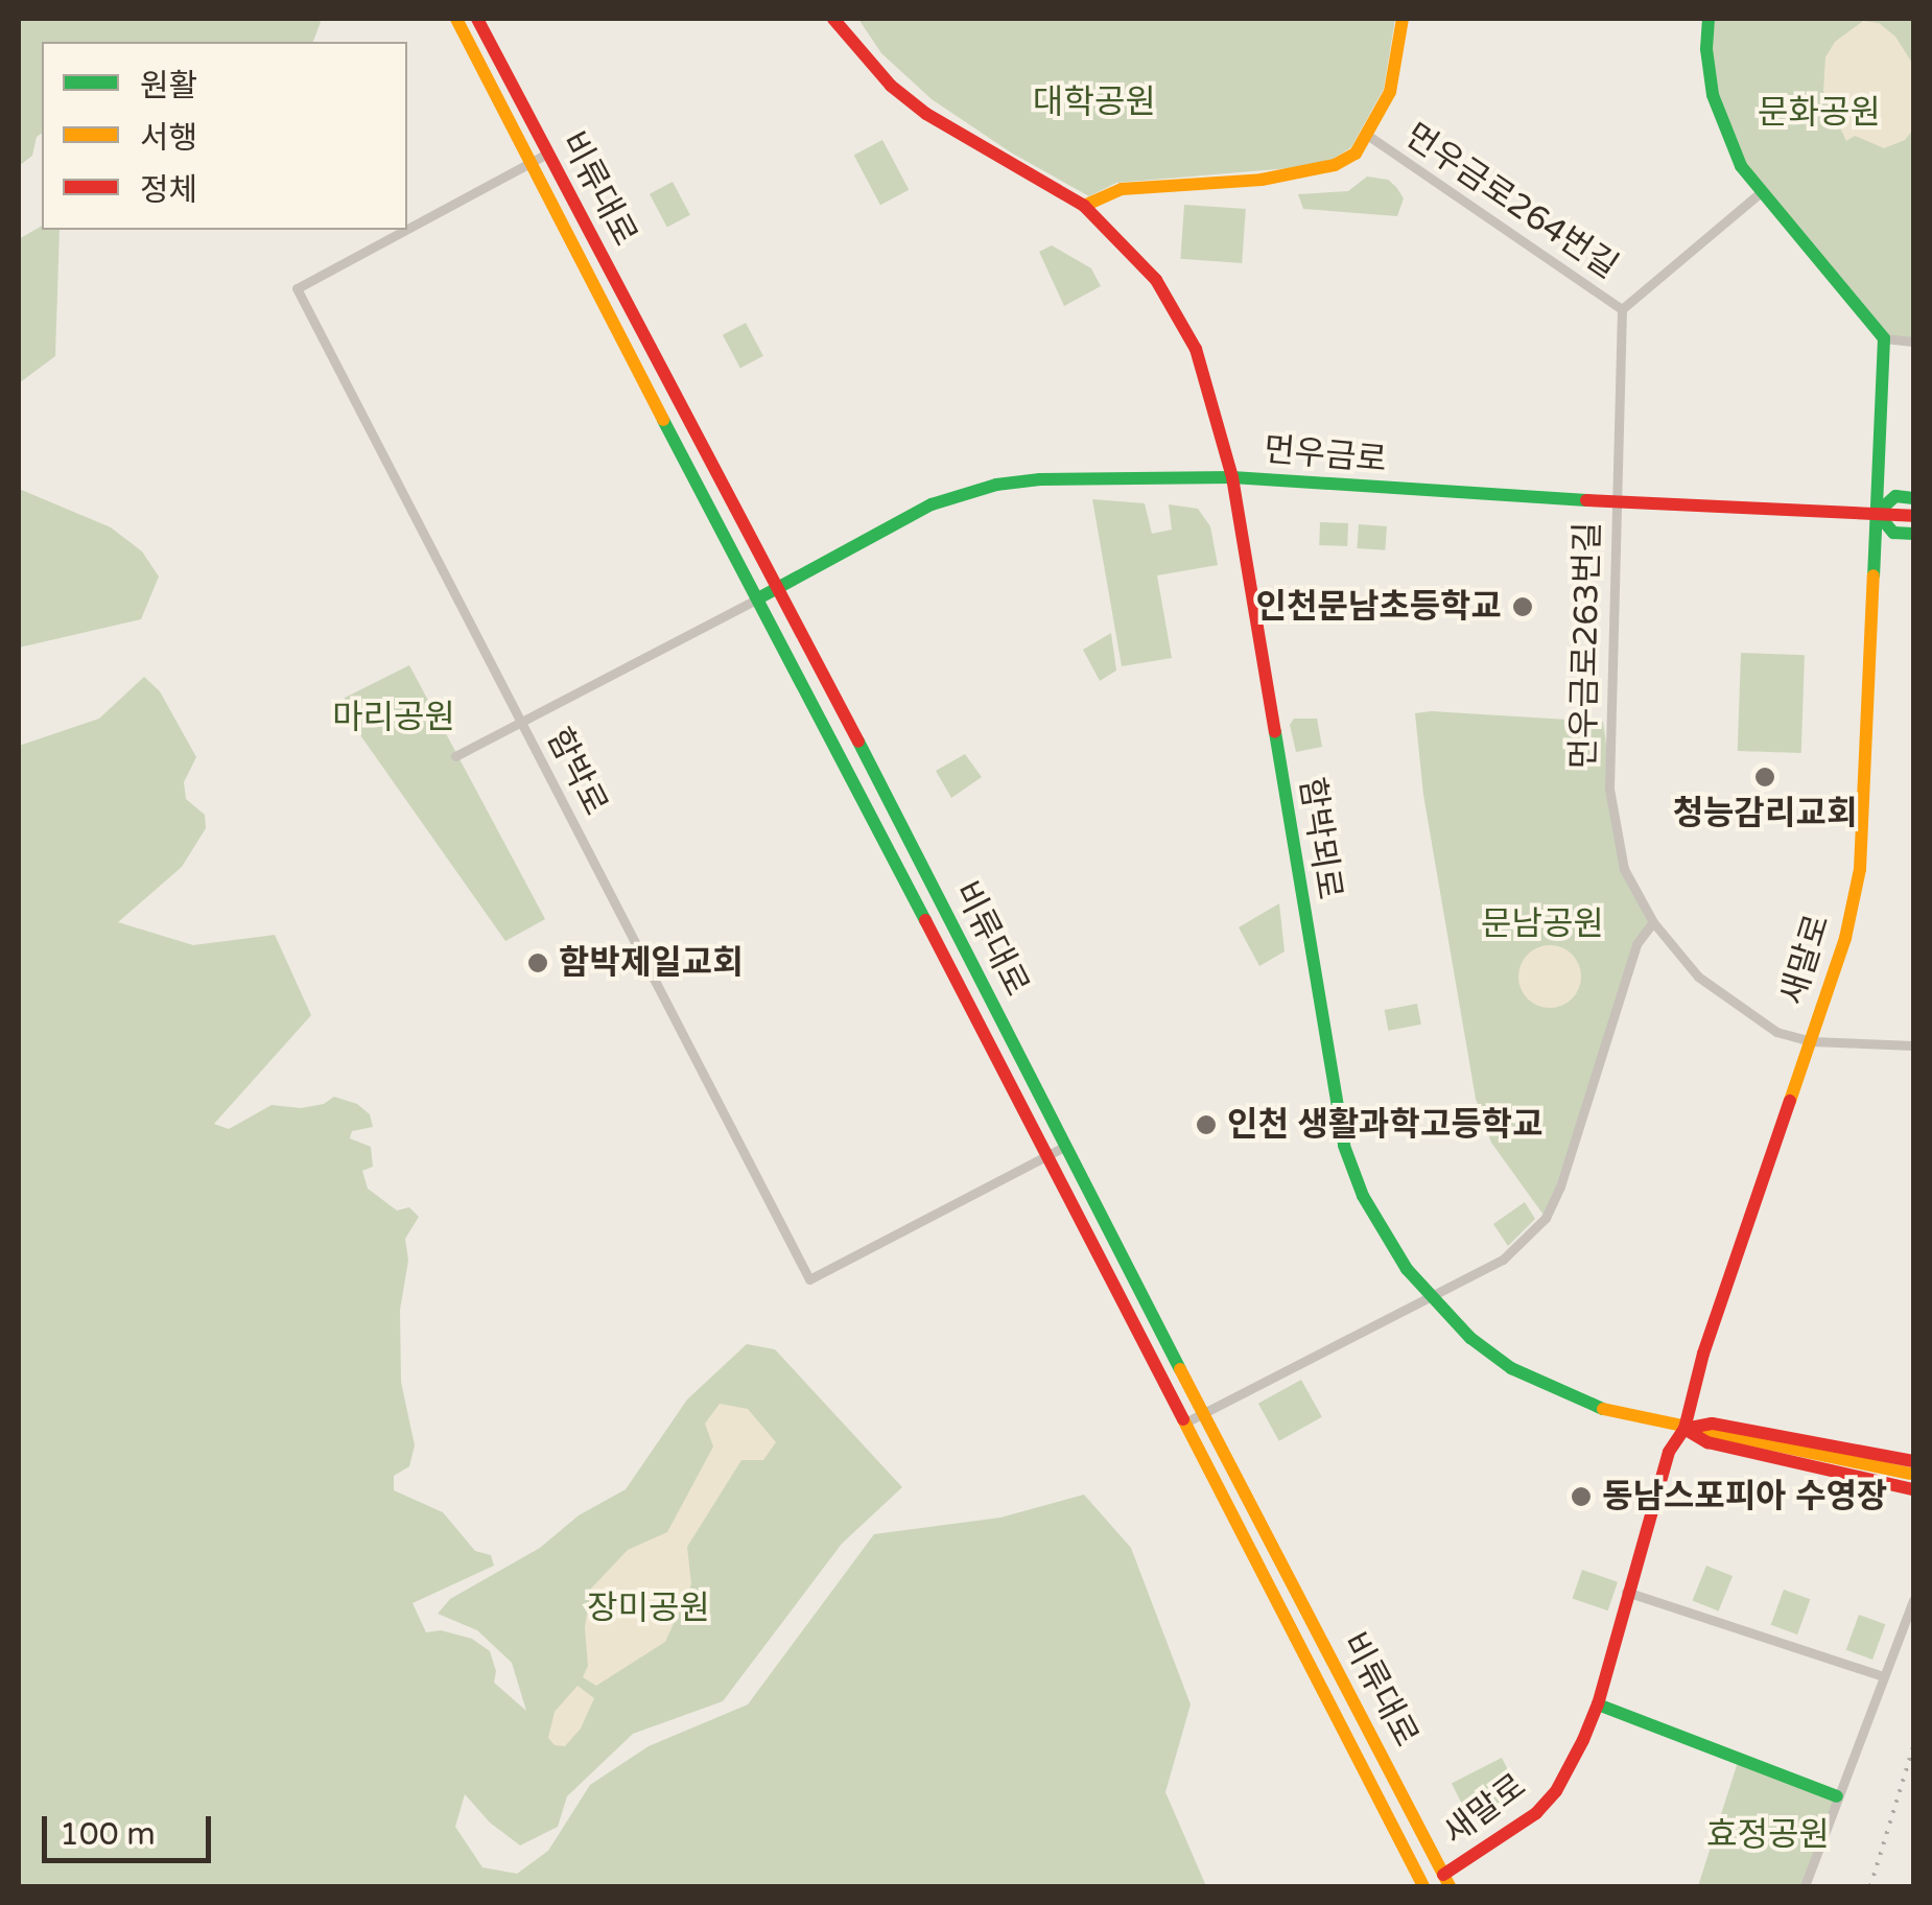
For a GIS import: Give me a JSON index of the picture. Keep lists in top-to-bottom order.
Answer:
{
  "streets": {
    "main road": [
      "비류대로",
      "먼우금로",
      "함박뫼로",
      "새말로"
    ],
    "street": ["먼우금로264번길", "먼우금로263번길", "함박로"]
  },
  "crossings": [
    ["비류대로", "먼우금로"],
    ["비류대로", "함박로"],
    ["비류대로", "새말로"],
    ["먼우금로264번길", "먼우금로"],
    ["먼우금로264번길", "먼우금로263번길"],
    ["먼우금로", "먼우금로263번길"],
    ["먼우금로", "함박뫼로"],
    ["먼우금로", "새말로"],
    ["먼우금로263번길", "새말로"],
    ["함박뫼로", "새말로"]
  ],
  "parks": [
    "대학공원",
    "문화공원",
    "마리공원",
    "문남공원",
    "장미공원",
    "효정공원"
  ],
  "places": [
    "인천문남초등학교",
    "청능감리교회",
    "함박제일교회",
    "인천 생활과학고등학교",
    "동남스포피아 수영장"
  ],
  "legend": ["원활", "서행", "정체"],
  "scale_bar": "100 m"
}
